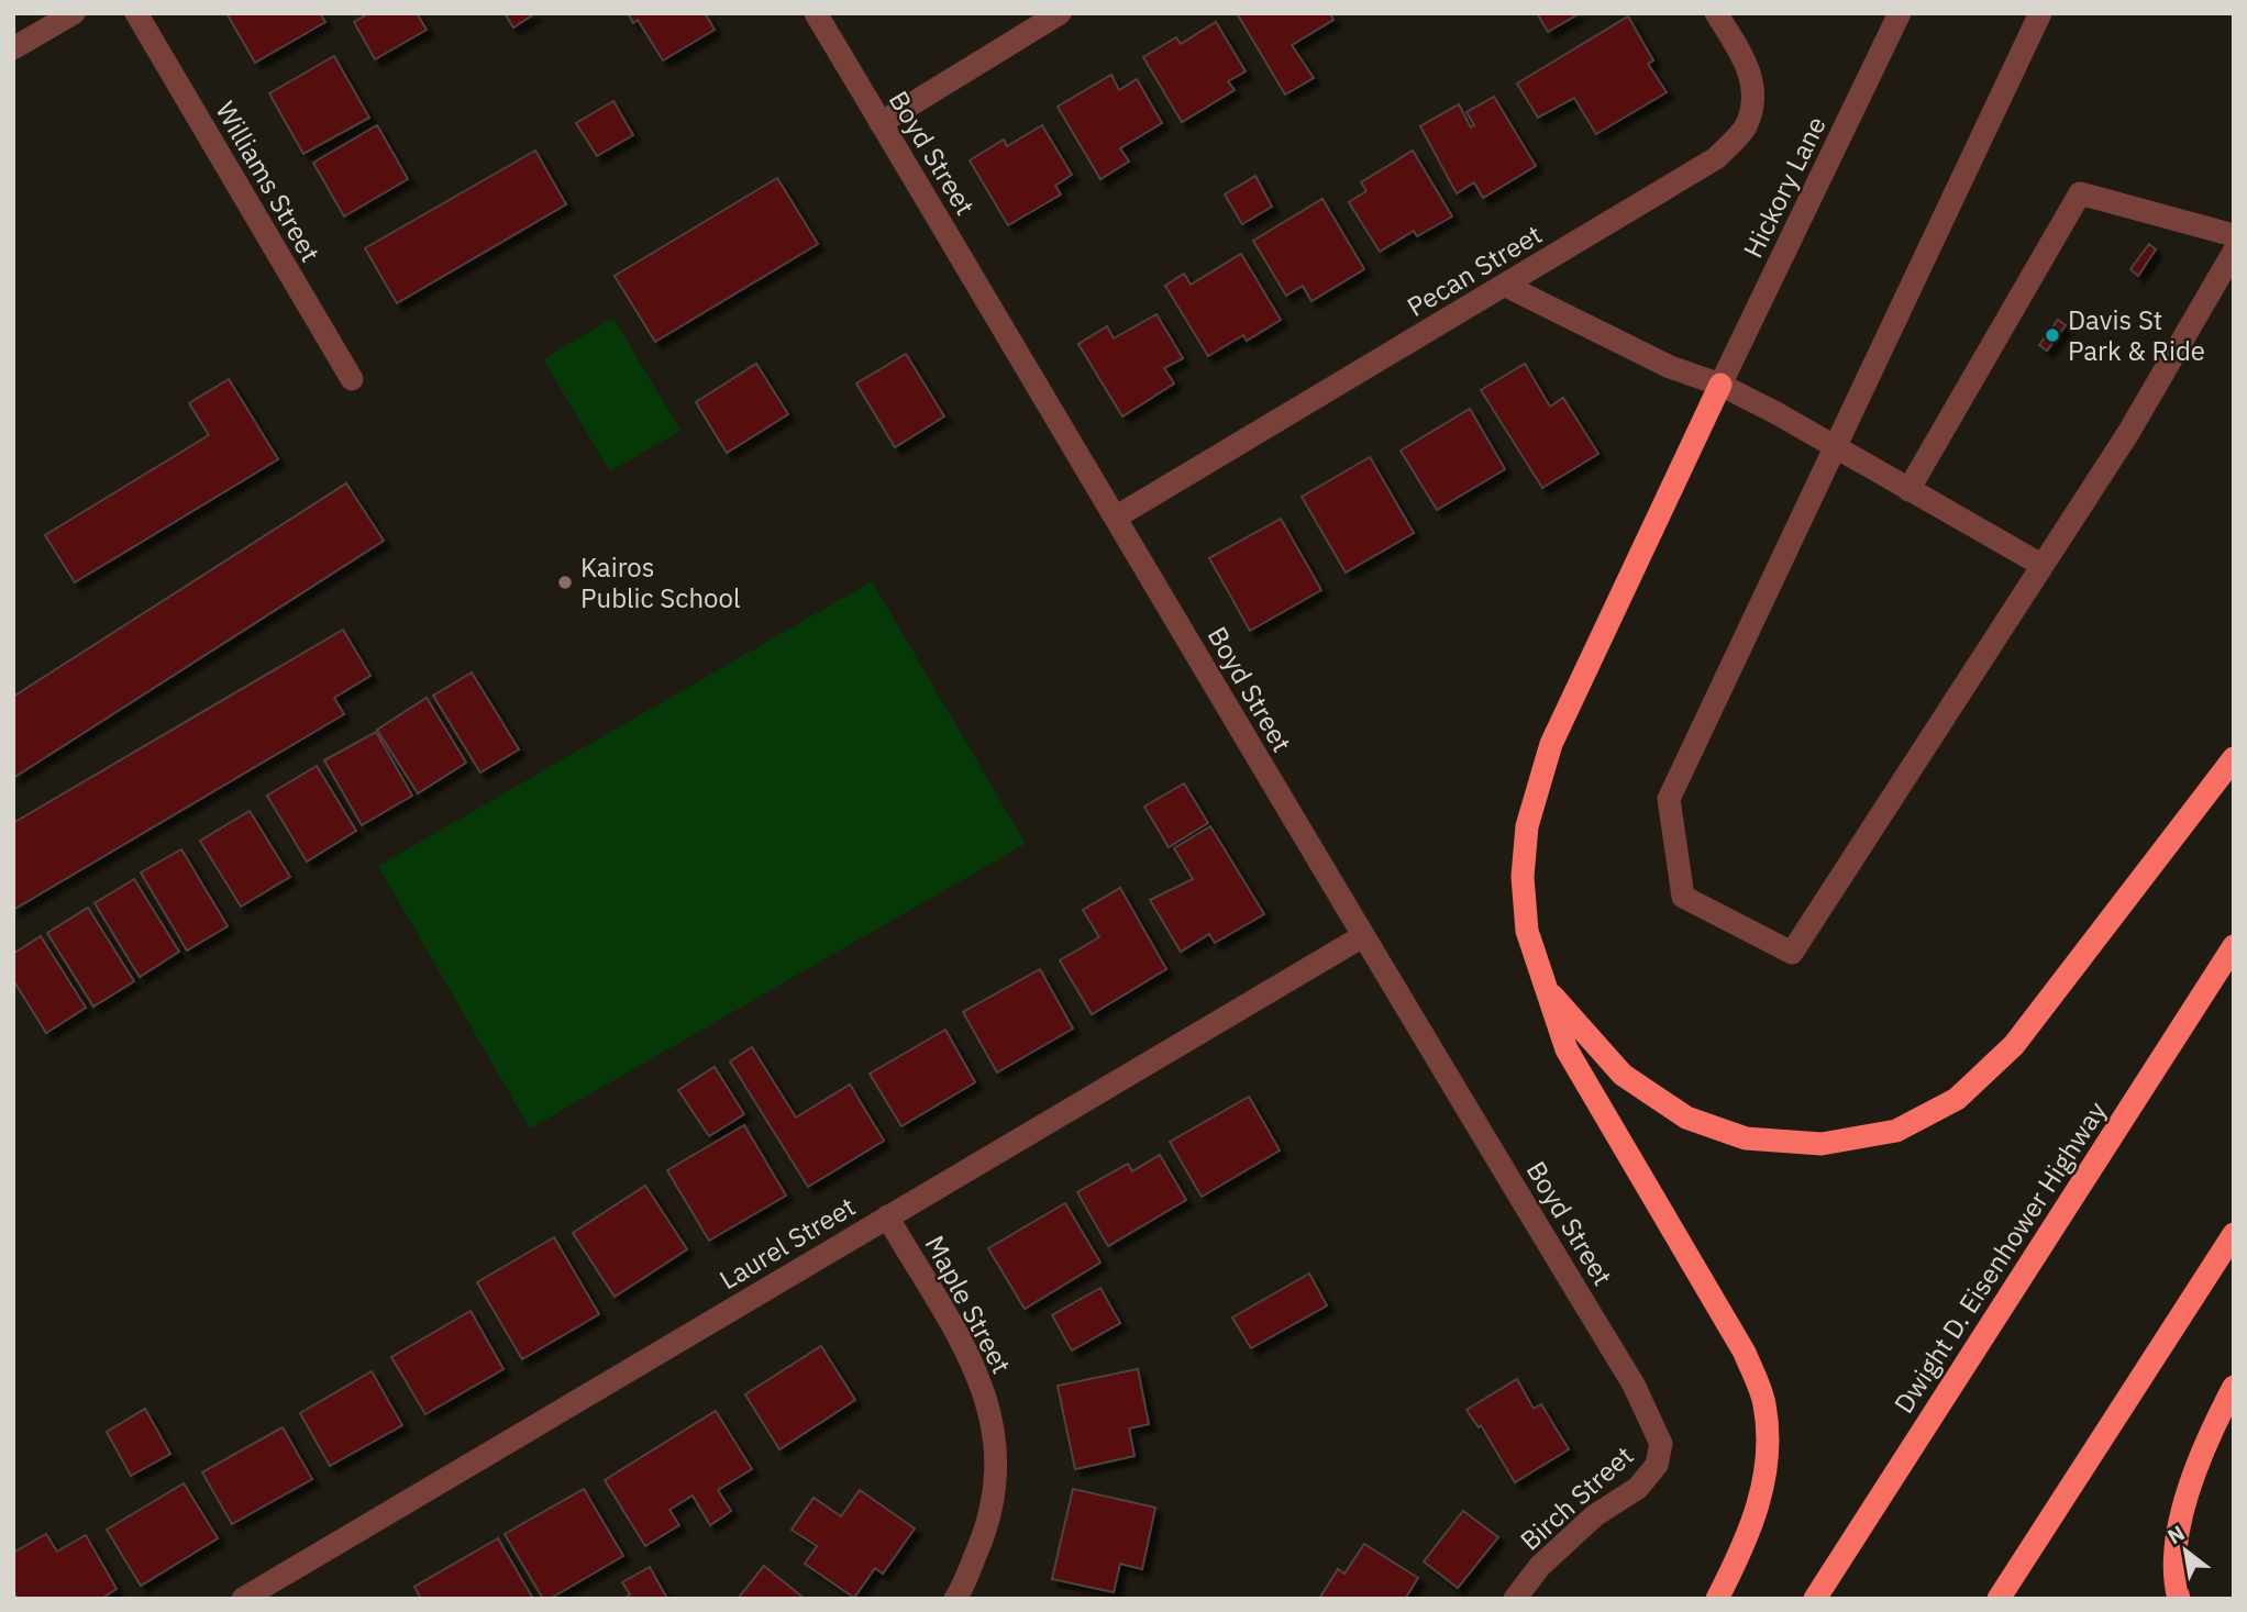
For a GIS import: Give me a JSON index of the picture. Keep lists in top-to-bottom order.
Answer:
{
  "streets": {
    "highway": ["Dwight D. Eisenhower Highway"],
    "street": [
      "Boyd Street",
      "Williams Street",
      "Hickory Lane",
      "Pecan Street",
      "Laurel Street",
      "Maple Street",
      "Birch Street"
    ]
  },
  "crossings": [
    ["Boyd Street", "Pecan Street"],
    ["Boyd Street", "Laurel Street"],
    ["Boyd Street", "Birch Street"],
    ["Laurel Street", "Maple Street"]
  ],
  "places": ["Davis St Park & Ride", "Kairos Public School"],
  "north": "top left"
}
